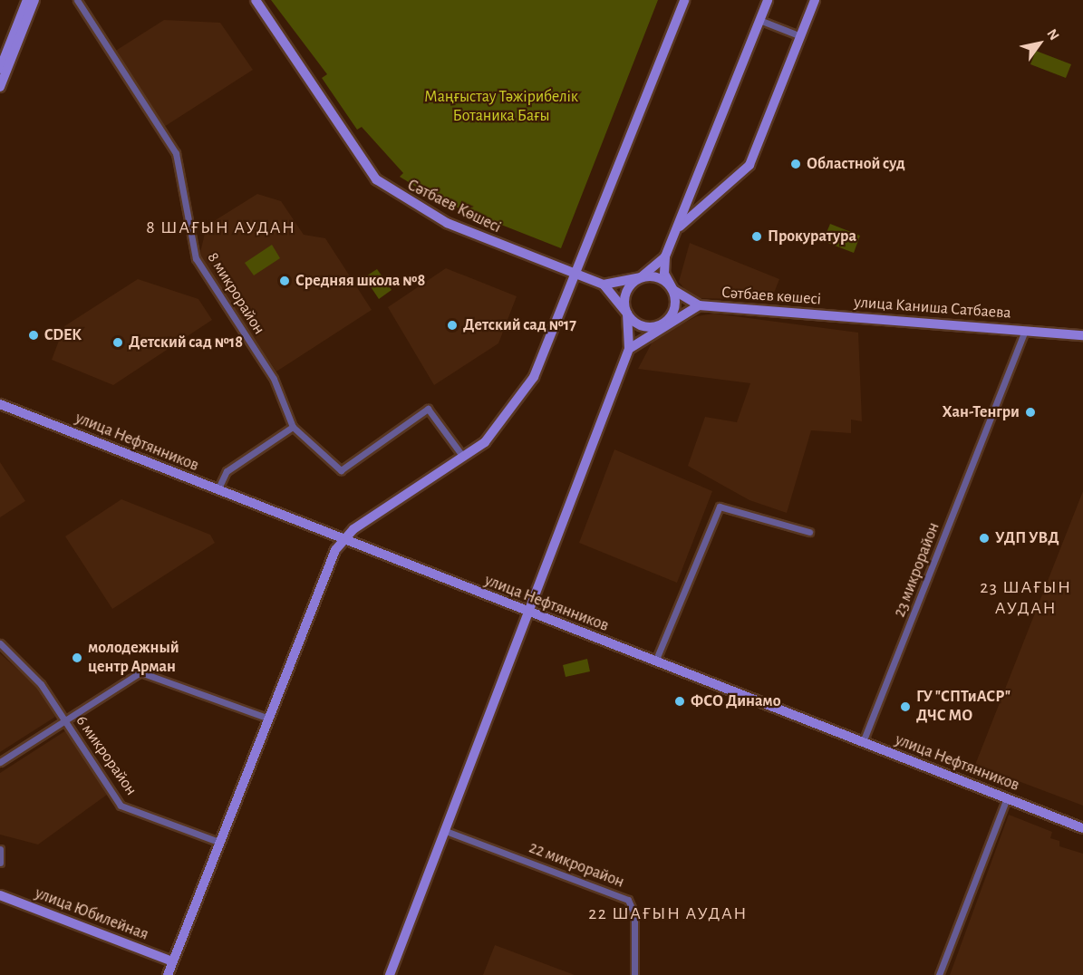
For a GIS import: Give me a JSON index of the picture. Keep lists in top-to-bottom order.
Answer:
{
  "streets": {
    "main road": [
      "Сәтбаев Көшесі",
      "Сәтбаев көшесі",
      "улица Каниша Сатбаева",
      "улица Нефтянников",
      "улица Юбилейная"
    ],
    "street": [
      "8 микрорайон",
      "23 микрорайон",
      "6 микрорайон",
      "22 микрорайон"
    ]
  },
  "crossings": [
    ["Сәтбаев көшесі", "улица Каниша Сатбаева"],
    ["улица Каниша Сатбаева", "23 микрорайон"],
    ["улица Нефтянников", "23 микрорайон"]
  ],
  "districts": ["8 ШАҒЫН АУДАН", "23 ШАҒЫН АУДАН", "22 ШАҒЫН АУДАН"],
  "parks": ["Маңғыстау Тәжірибелік Ботаника Бағы"],
  "places": [
    "Областной суд",
    "Прокуратура",
    "Средняя школа №8",
    "Детский сад №17",
    "CDEK",
    "Детский сад №18",
    "Хан-Тенгри",
    "УДП УВД",
    "молодежный центр Арман",
    "ФСО Динамо",
    "ГУ \"СПТиАСР\" ДЧС МО"
  ],
  "north": "top right"
}
